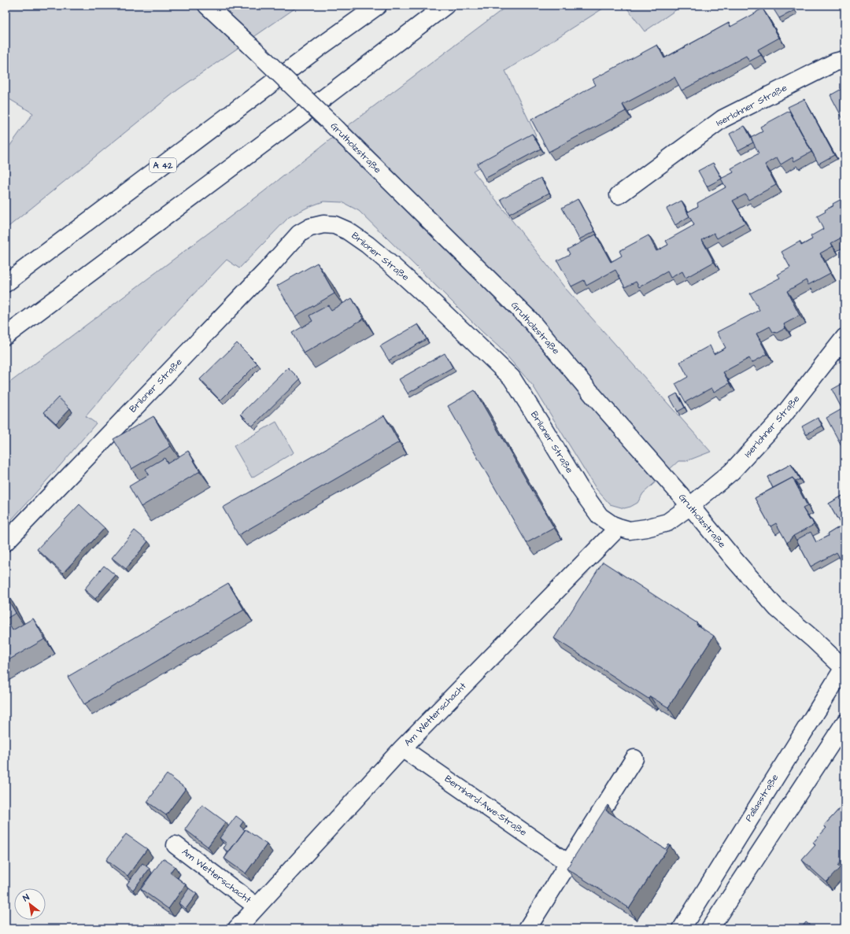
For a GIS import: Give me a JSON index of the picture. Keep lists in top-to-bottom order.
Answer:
{
  "streets": {
    "main road": [
      "Iserlohner Straße",
      "Grutholzstraße",
      "A 42",
      "Briloner Straße",
      "Am Wetterschacht",
      "Pallasstraße",
      "Bernhard-Awe-Straße"
    ]
  },
  "crossings": [
    ["Iserlohner Straße", "Grutholzstraße"],
    ["Iserlohner Straße", "Briloner Straße"],
    ["Grutholzstraße", "Briloner Straße"],
    ["Grutholzstraße", "Pallasstraße"],
    ["Briloner Straße", "Am Wetterschacht"],
    ["Am Wetterschacht", "Bernhard-Awe-Straße"]
  ],
  "north": "top left"
}
